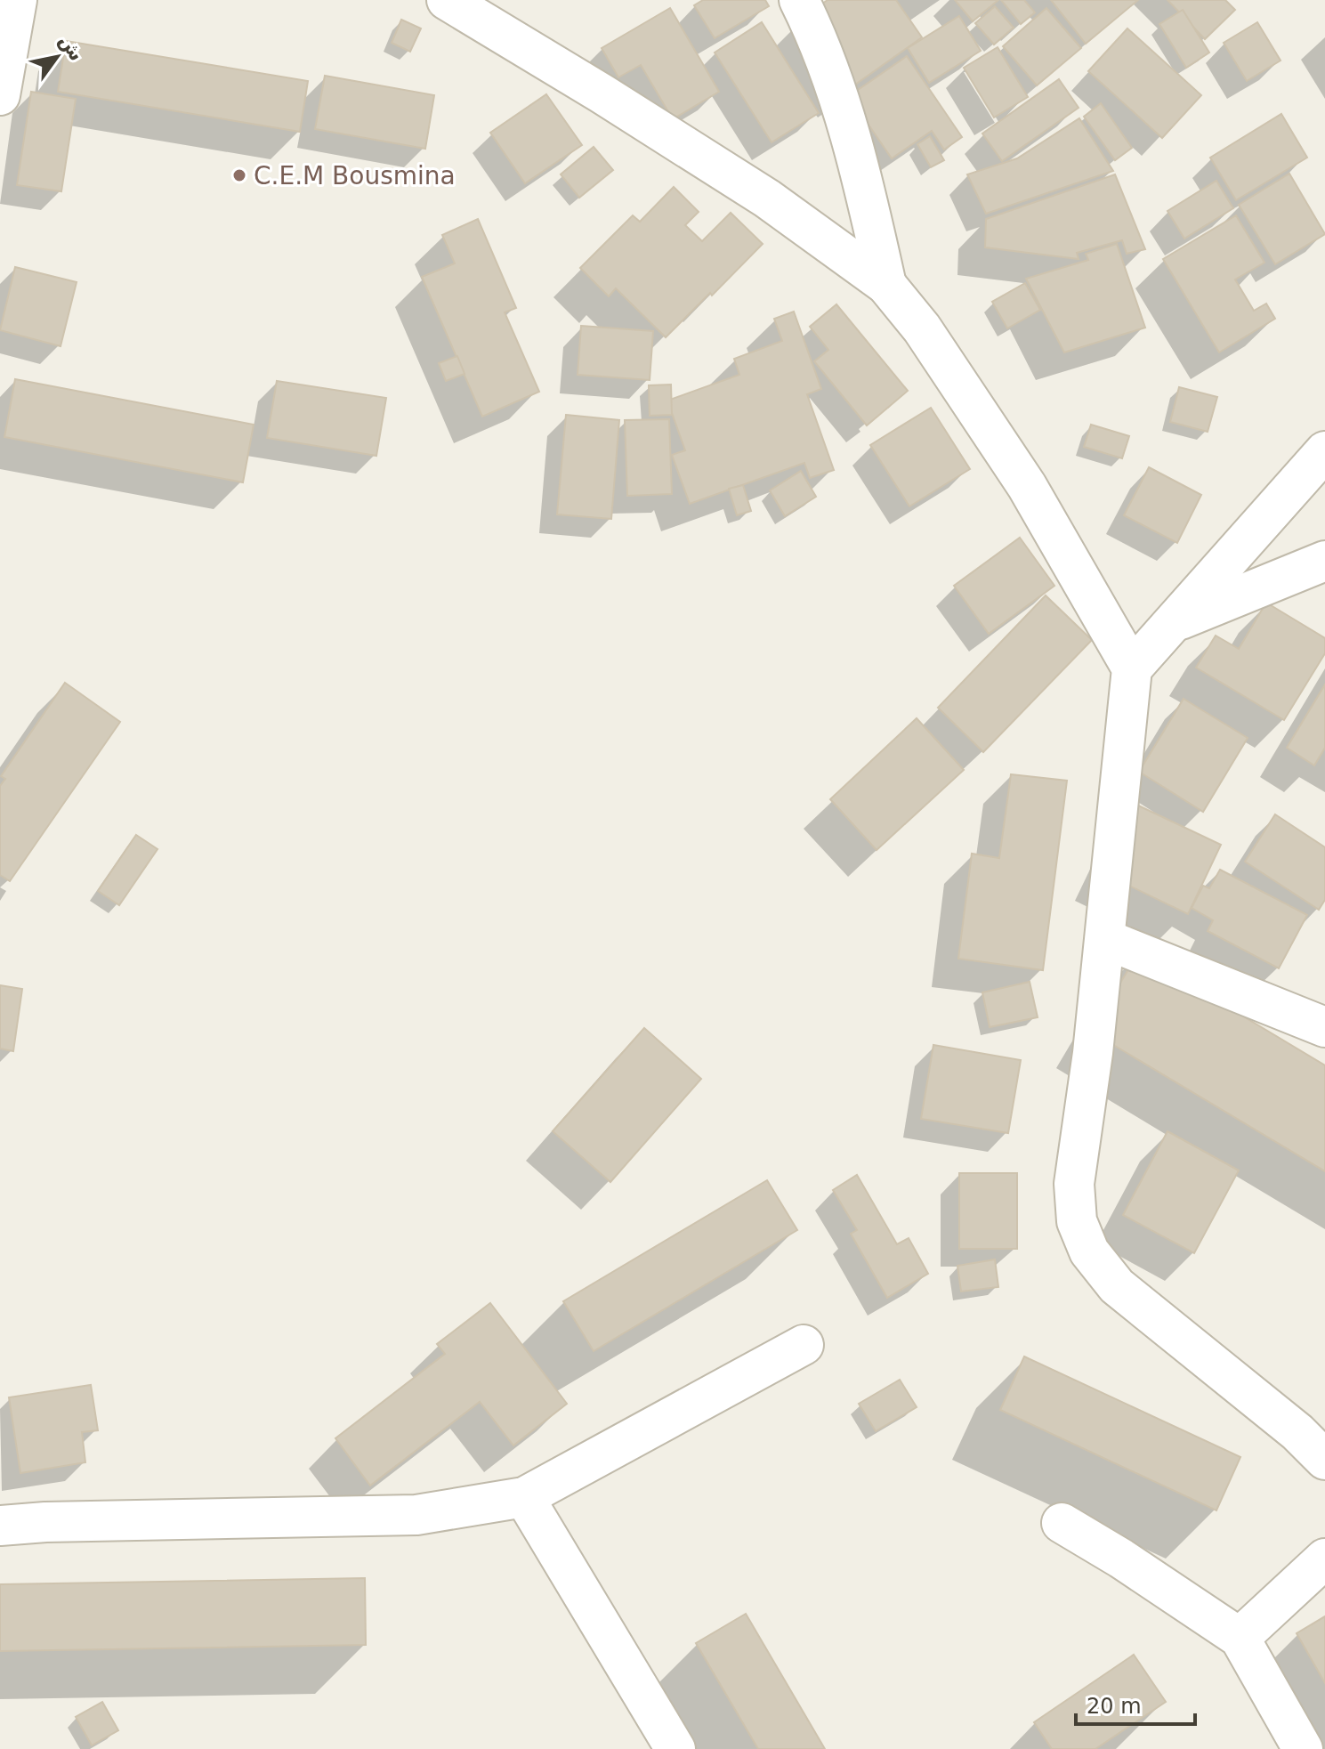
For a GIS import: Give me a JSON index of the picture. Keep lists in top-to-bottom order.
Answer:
{
  "places": ["C.E.M Bousmina"],
  "scale_bar": "20 m",
  "north": "top right"
}
